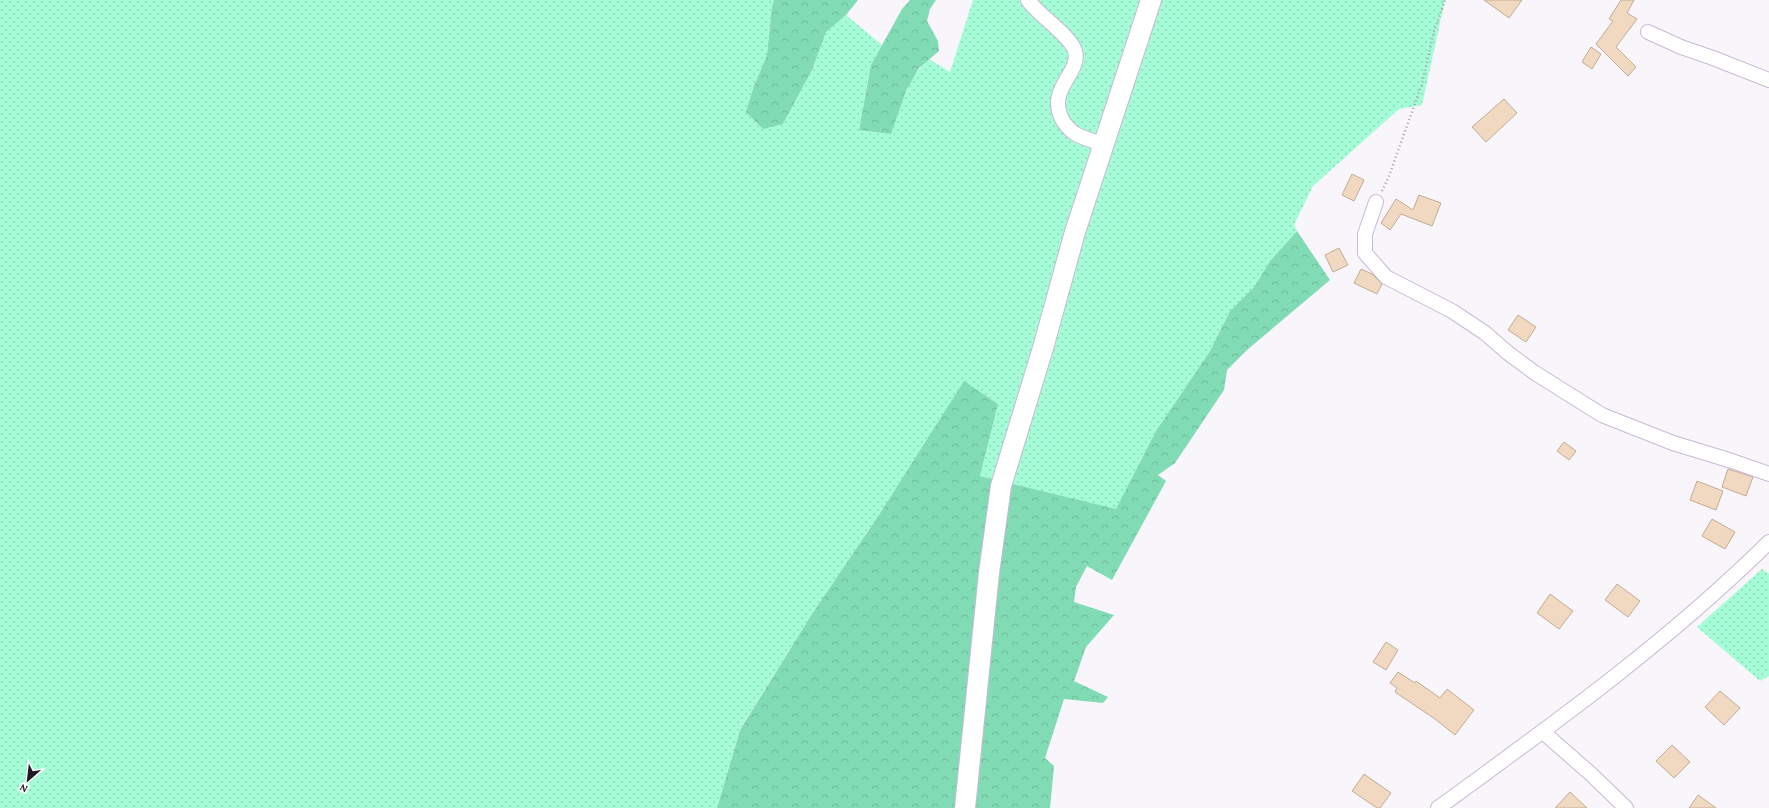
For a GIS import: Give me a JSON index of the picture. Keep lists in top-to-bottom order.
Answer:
{
  "north": "bottom left"
}
